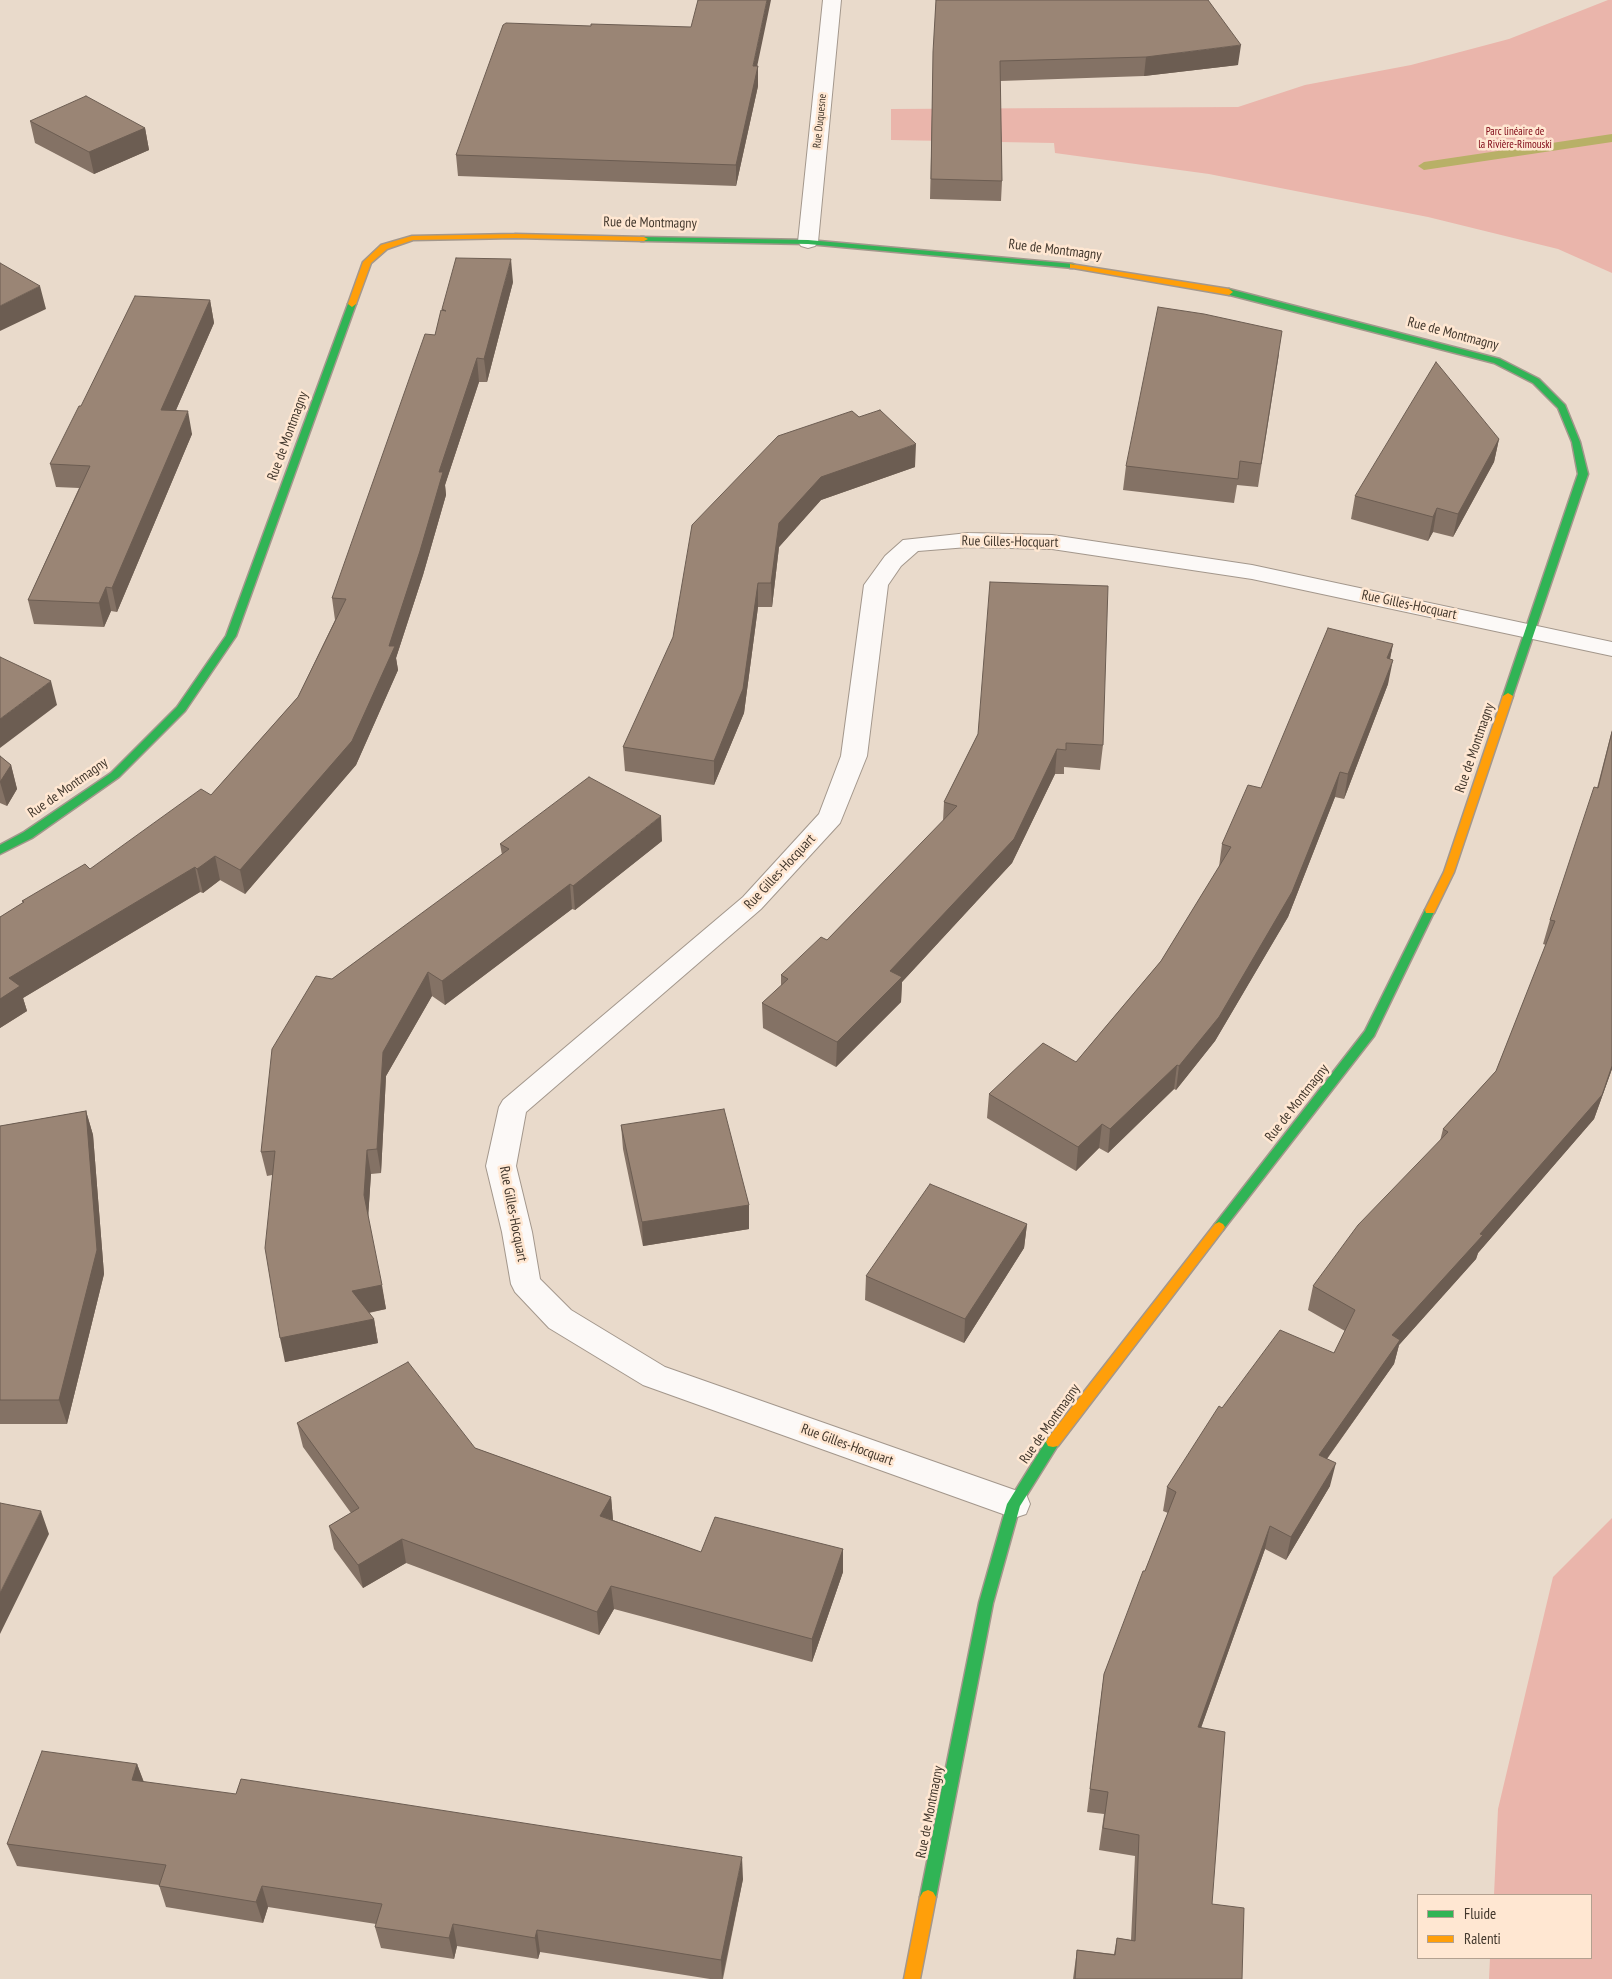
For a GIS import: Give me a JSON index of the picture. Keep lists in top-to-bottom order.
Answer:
{
  "streets": {
    "street": ["Rue Duquesne", "Rue de Montmagny", "Rue Gilles-Hocquart"]
  },
  "crossings": [
    ["Rue Duquesne", "Rue de Montmagny"],
    ["Rue de Montmagny", "Rue Gilles-Hocquart"]
  ],
  "parks": ["Parc linéaire de la Rivière-Rimouski"],
  "legend": ["Fluide", "Ralenti"]
}
